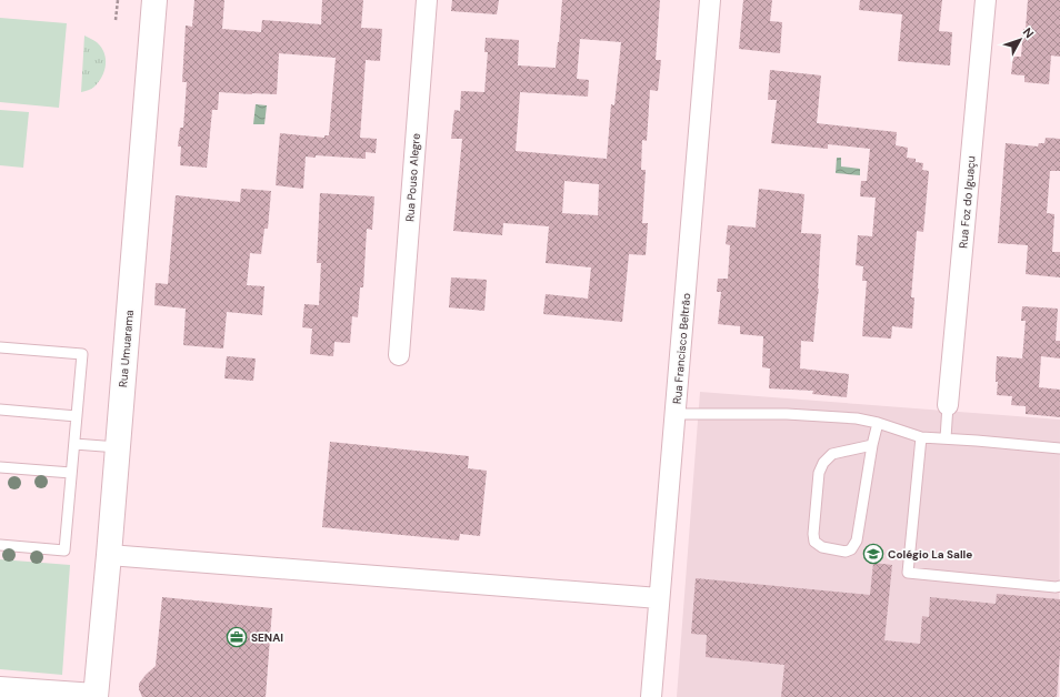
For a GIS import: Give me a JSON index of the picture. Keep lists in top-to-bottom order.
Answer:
{
  "streets": {
    "street": [
      "Rua Pouso Alegre",
      "Rua Foz do Iguaçu",
      "Rua Umuarama",
      "Rua Francisco Beltrão"
    ]
  },
  "places": {
    "school or university": ["Colégio La Salle"],
    "office": ["SENAI"]
  },
  "north": "top right"
}
